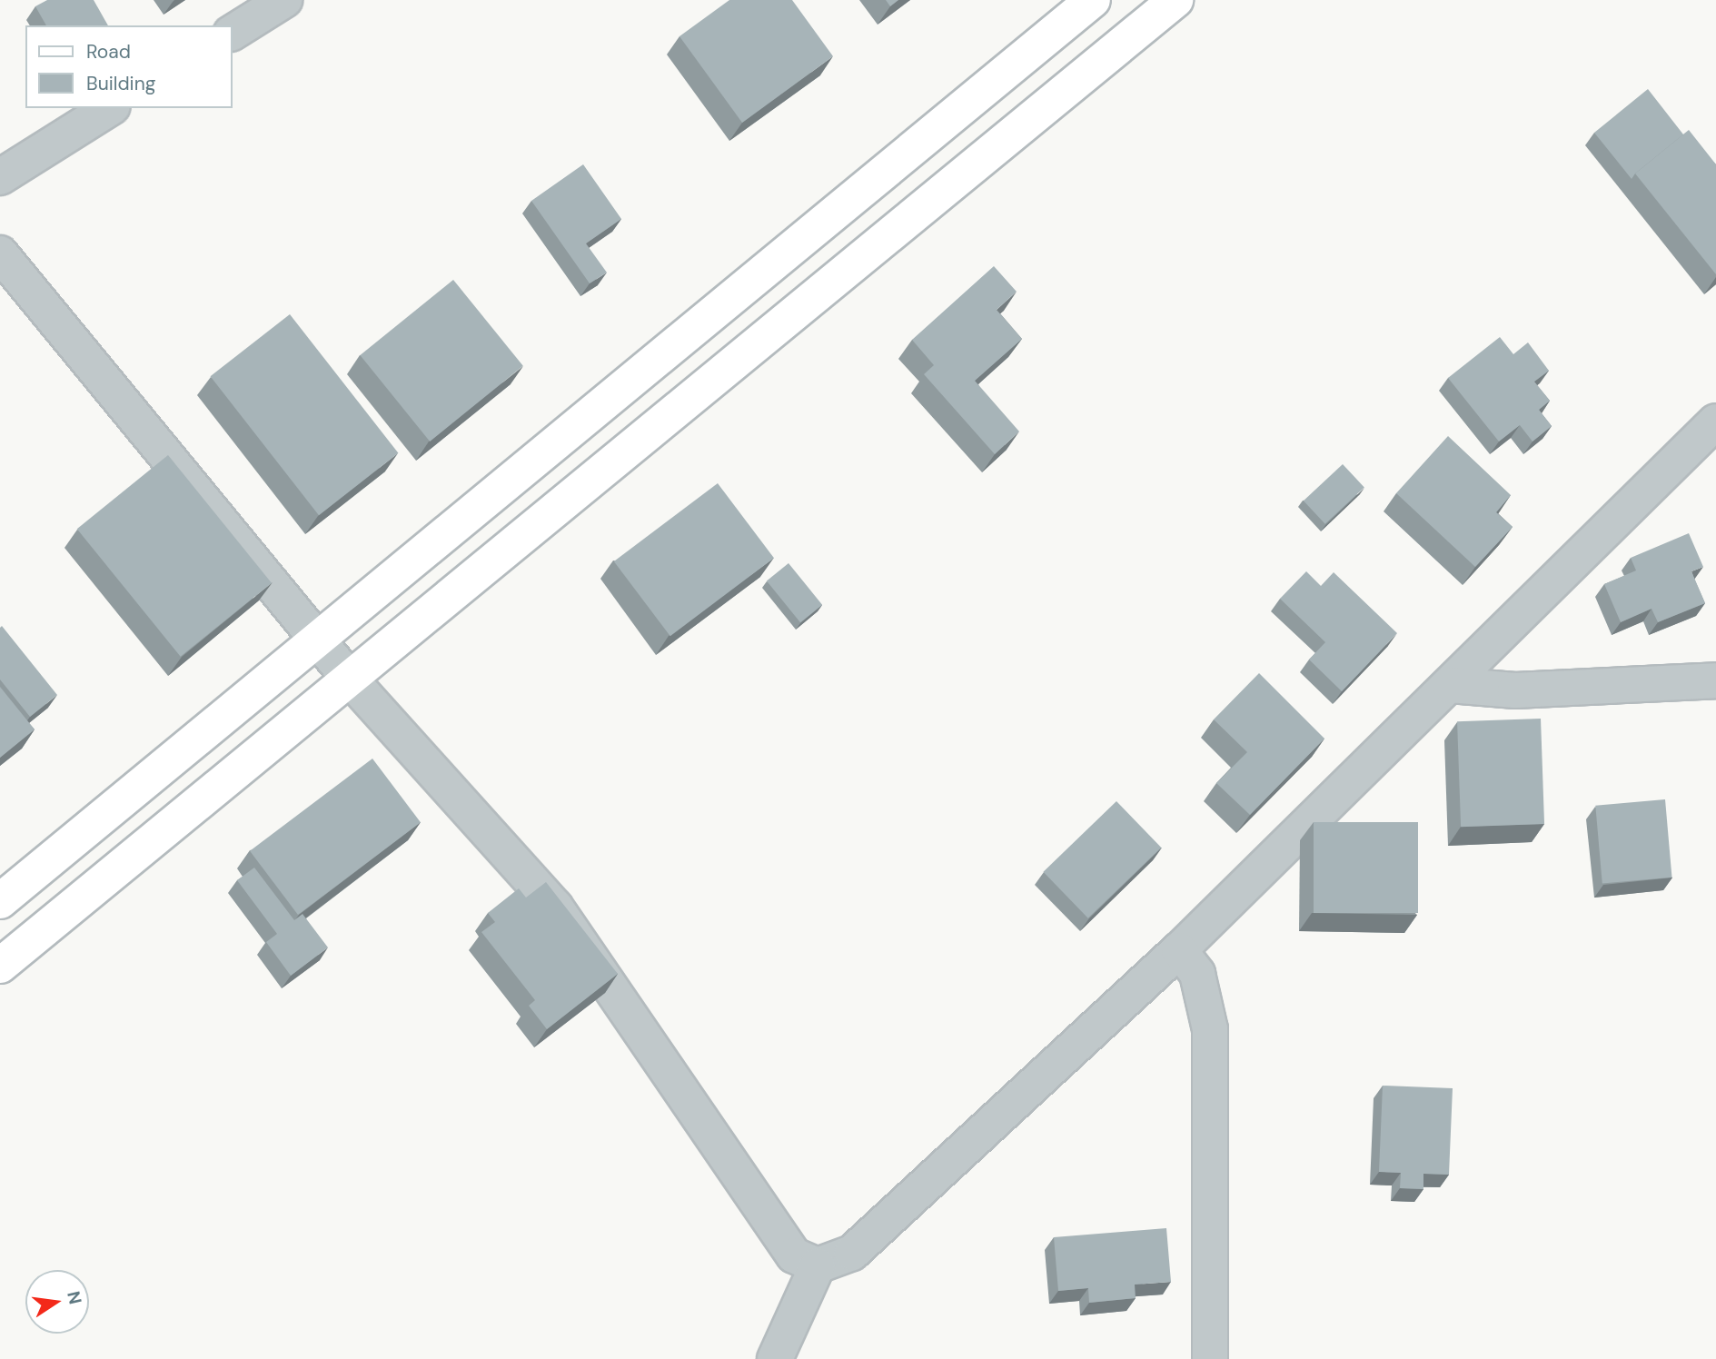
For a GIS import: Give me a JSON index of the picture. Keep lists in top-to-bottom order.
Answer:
{
  "legend": ["Road", "Building"],
  "north": "right"
}
